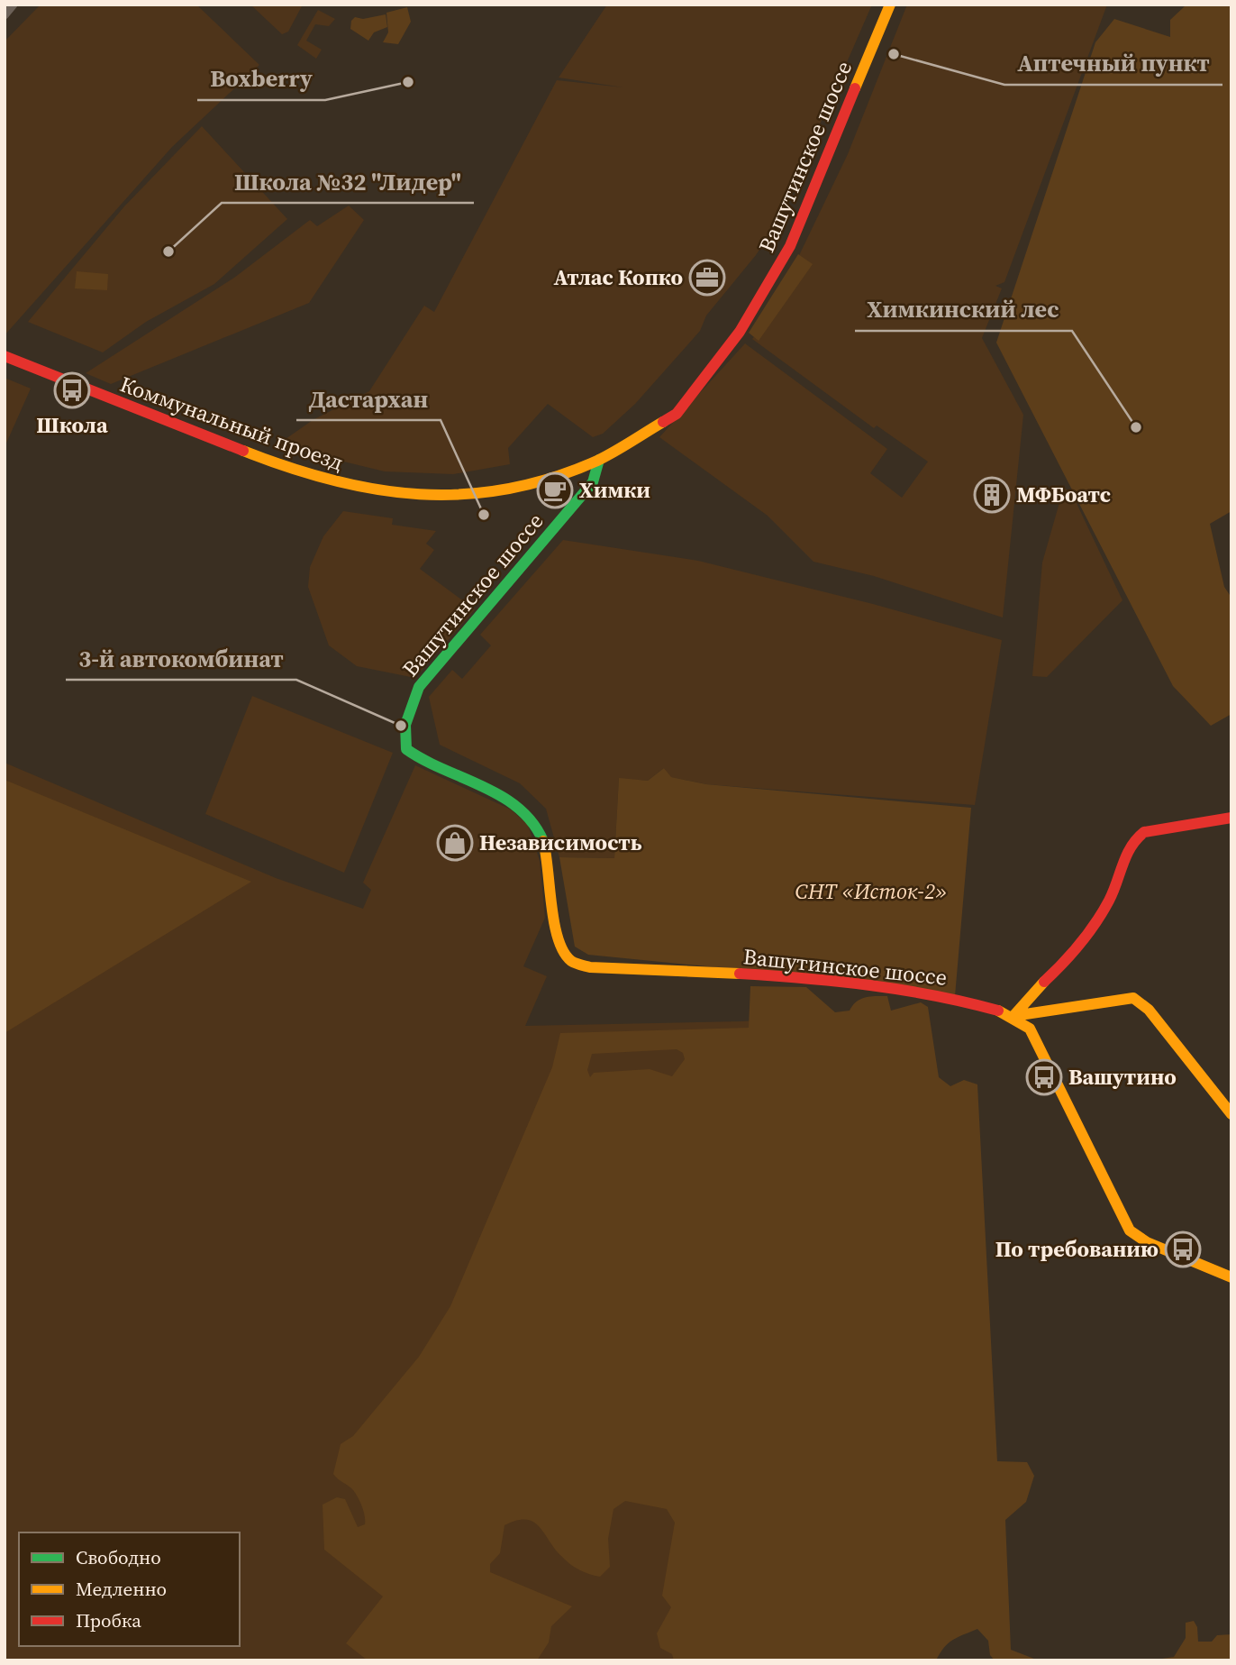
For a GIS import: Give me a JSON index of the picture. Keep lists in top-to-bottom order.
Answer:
{
  "streets": {
    "street": ["Вашутинское шоссе", "Коммунальный проезд"]
  },
  "crossings": [
    ["Вашутинское шоссе", "Коммунальный проезд"]
  ],
  "parks": ["СНТ «Исток-2»"],
  "places": {
    "other": [
      "Аптечный пункт",
      "Boxberry",
      "Школа №32 \"Лидер\"",
      "Химкинский лес",
      "Дастархан",
      "3-й автокомбинат"
    ],
    "office": ["Атлас Копко"],
    "bus stop": ["Школа", "Вашутино", "По требованию"],
    "cafe": ["Химки"],
    "building": ["МФБоатс"],
    "shop": ["Независимость"]
  },
  "legend": ["Свободно", "Медленно", "Пробка"]
}
